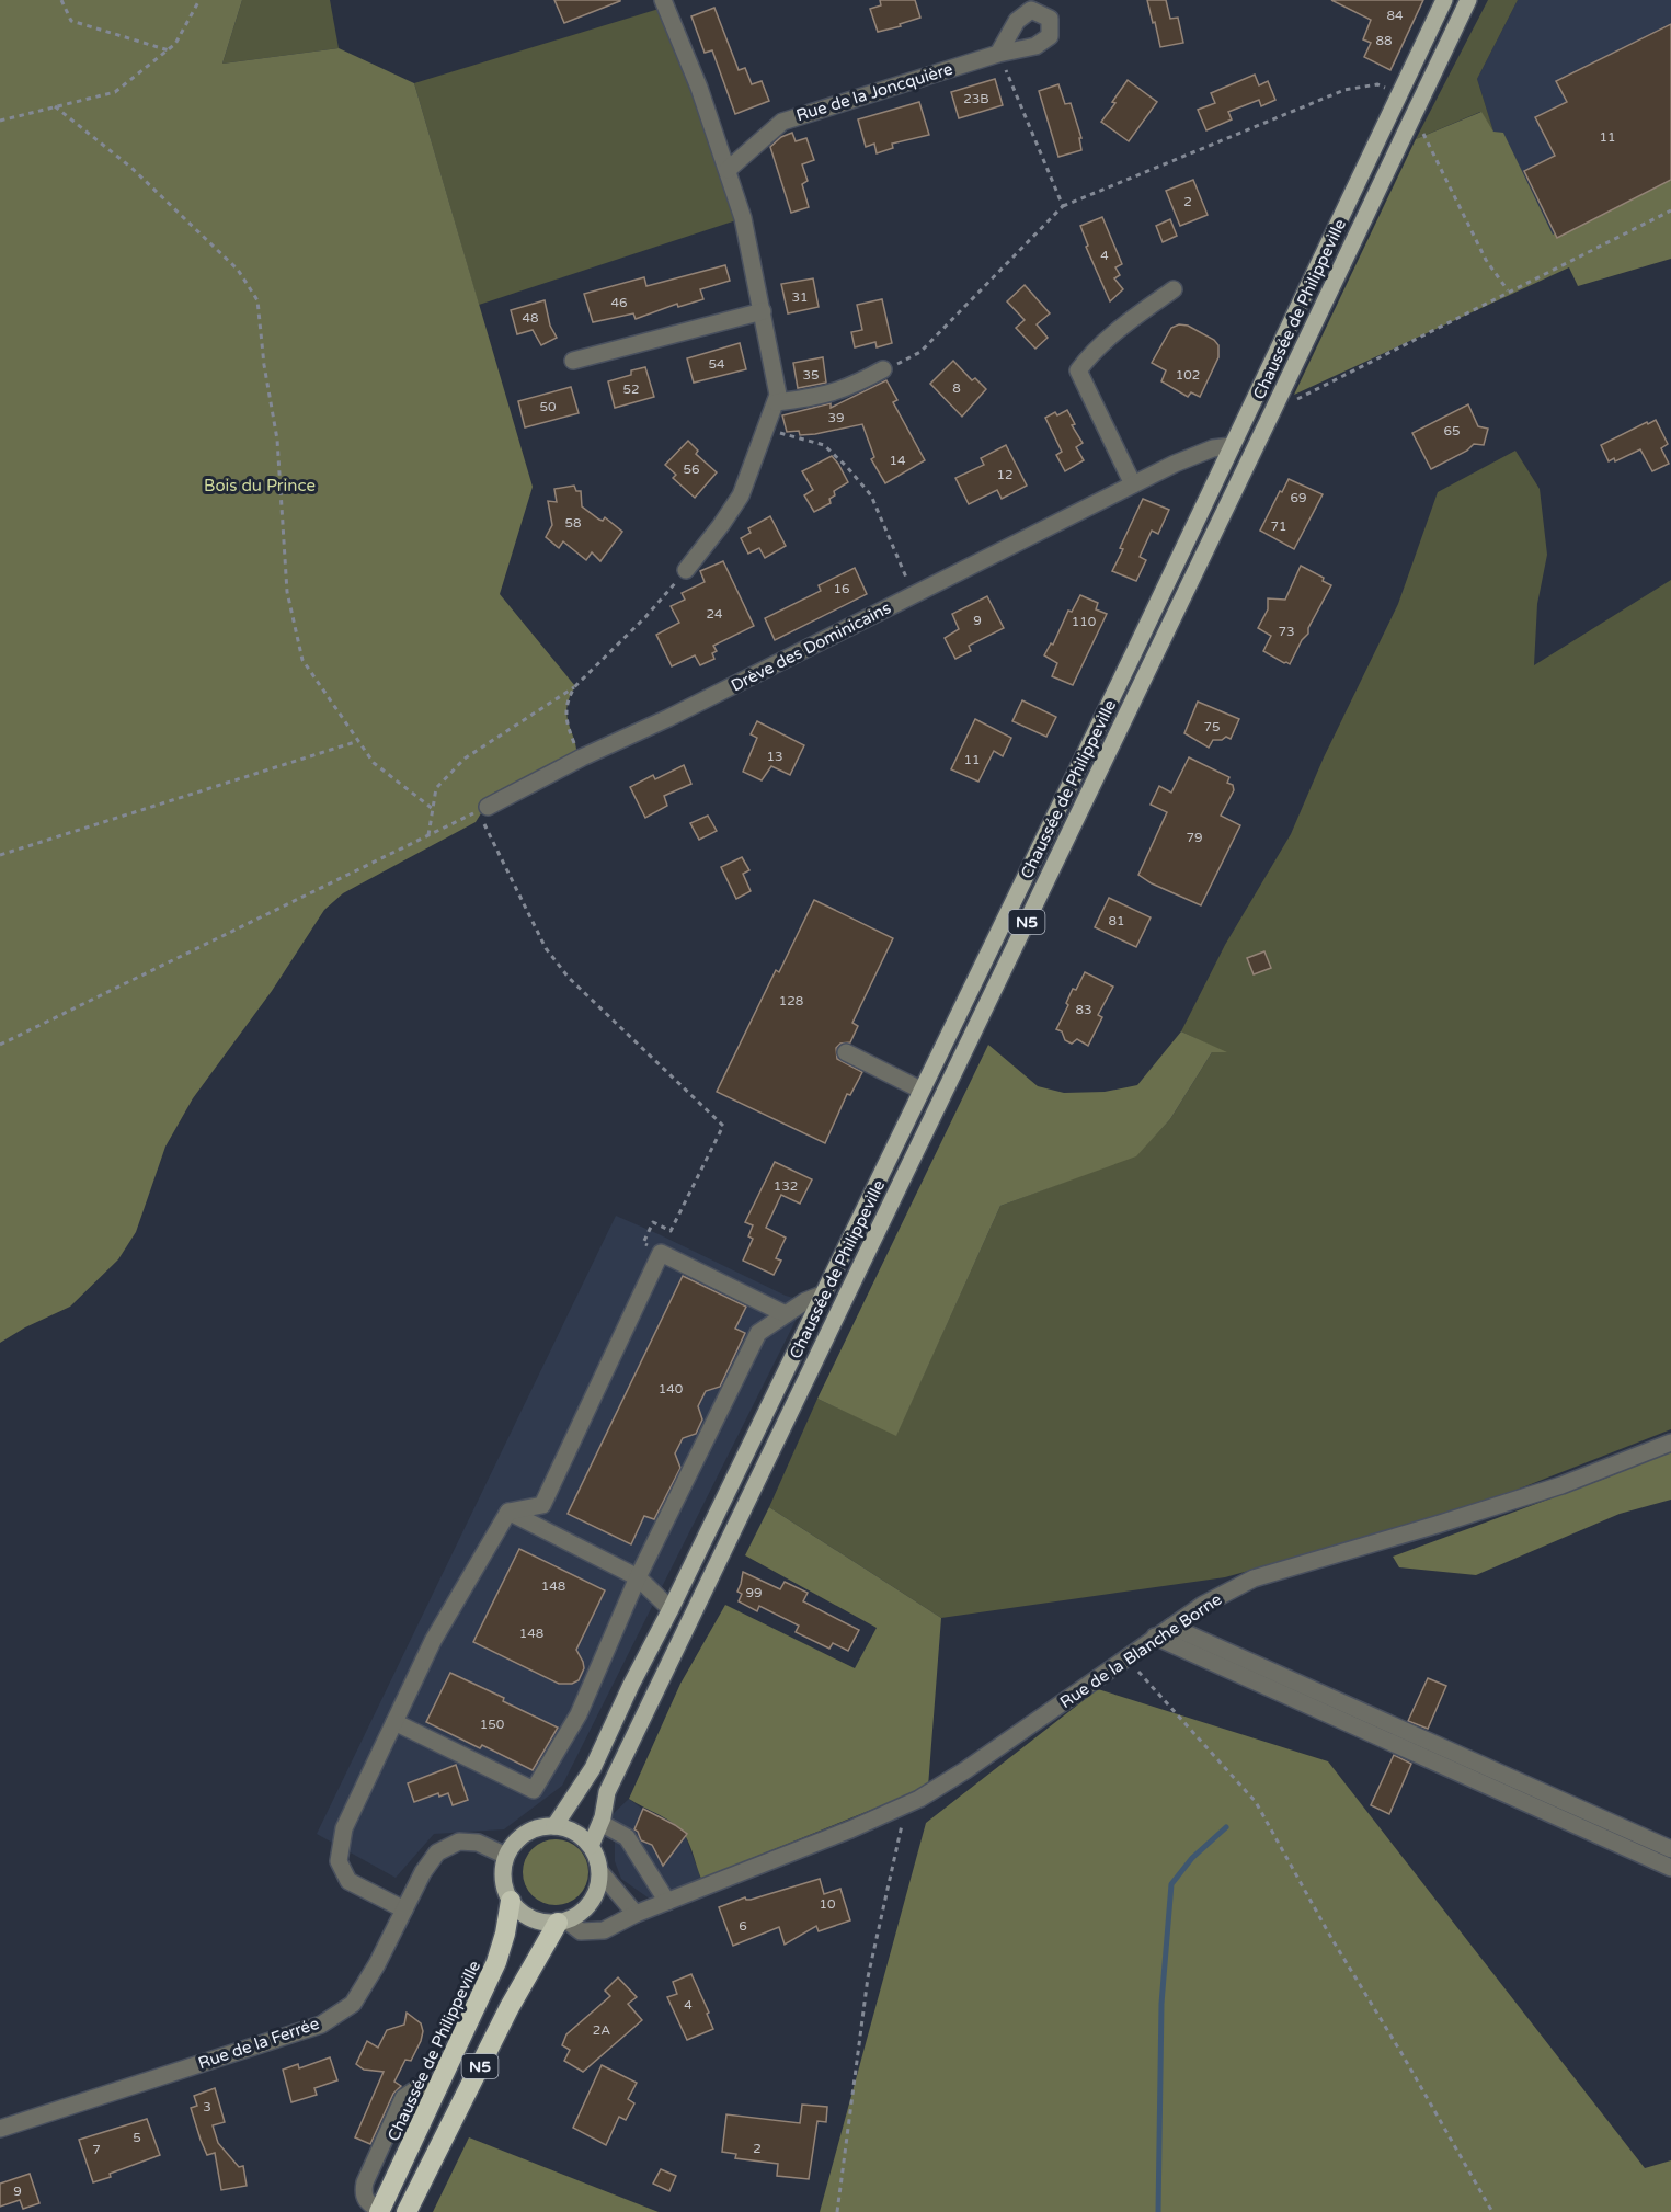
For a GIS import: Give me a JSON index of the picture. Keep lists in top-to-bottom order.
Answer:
{
  "streets": {
    "highway": ["Chaussée de Philippeville", "N5"],
    "street": [
      "Rue de la Joncquière",
      "Drève des Dominicains",
      "Rue de la Blanche Borne",
      "Rue de la Ferrée"
    ]
  },
  "crossings": [
    ["Chaussée de Philippeville", "Drève des Dominicains"],
    ["Chaussée de Philippeville", "N5"],
    ["Chaussée de Philippeville", "Rue de la Blanche Borne"],
    ["Chaussée de Philippeville", "Rue de la Ferrée"],
    ["N5", "Rue de la Blanche Borne"],
    ["N5", "Rue de la Ferrée"],
    ["Rue de la Blanche Borne", "Rue de la Ferrée"]
  ],
  "parks": ["Bois du Prince"],
  "house_numbers": [
    "84",
    "88",
    "23B",
    "11",
    "2",
    "4",
    "31",
    "46",
    "48",
    "54",
    "35",
    "102",
    "8",
    "52",
    "50",
    "39",
    "65",
    "14",
    "56",
    "12",
    "69",
    "58",
    "71",
    "16",
    "24",
    "9",
    "110",
    "73",
    "75",
    "13",
    "11",
    "79",
    "81",
    "128",
    "83",
    "132",
    "140",
    "148",
    "99",
    "148",
    "150",
    "10",
    "6",
    "4",
    "2A",
    "3",
    "5",
    "2",
    "7",
    "9"
  ]
}
